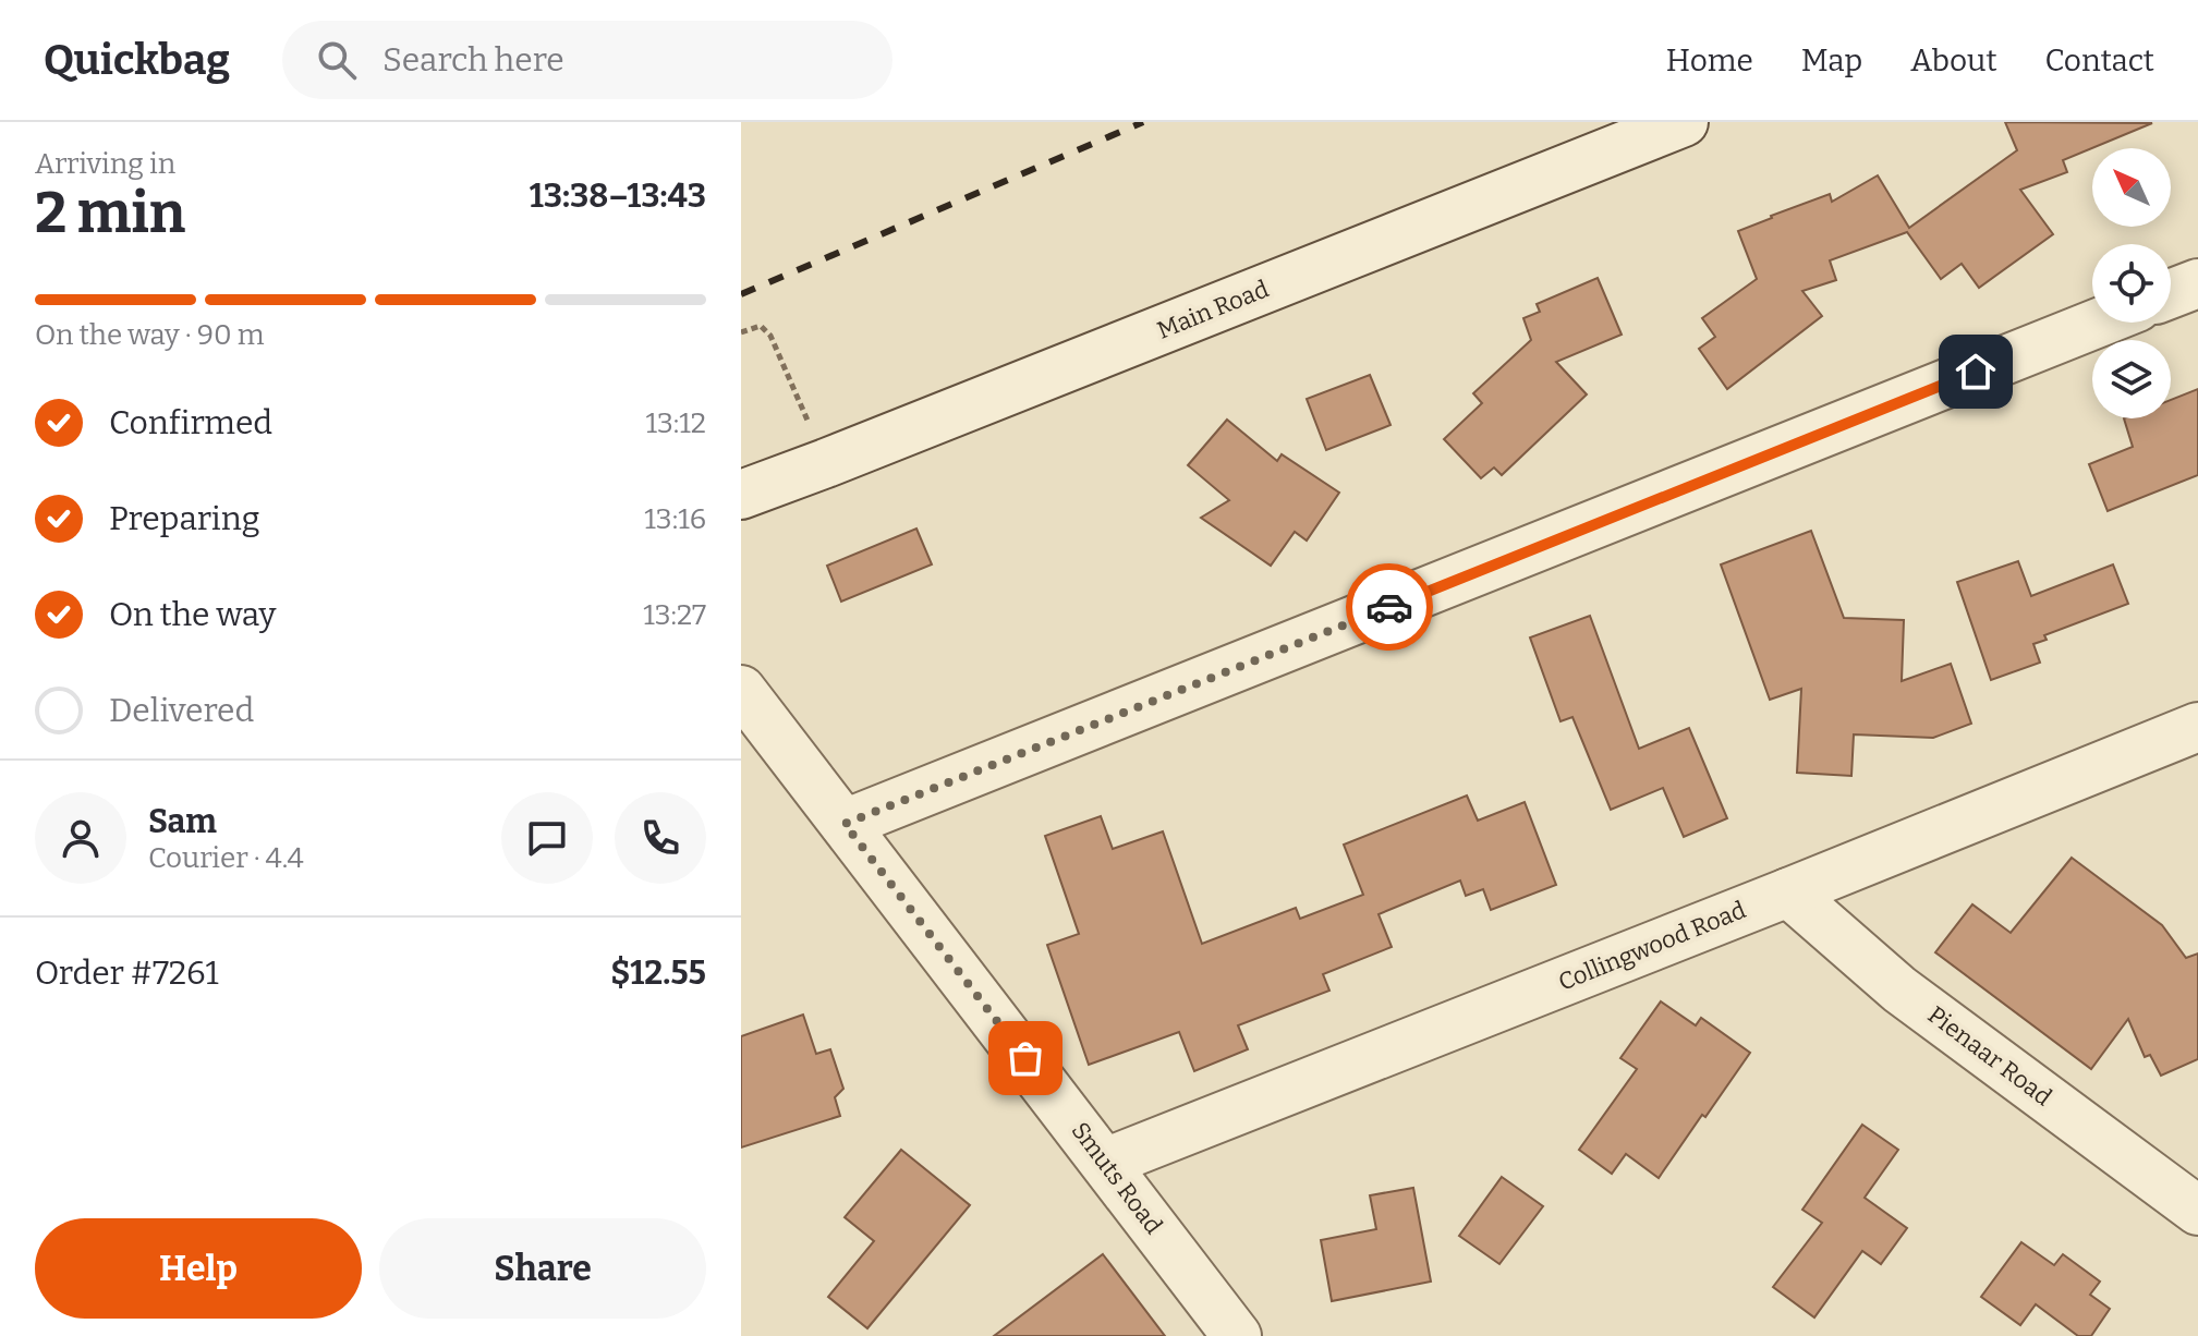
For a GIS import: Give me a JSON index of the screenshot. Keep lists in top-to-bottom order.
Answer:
{
  "streets": {
    "street": [
      "Main Road",
      "Collingwood Road",
      "Pienaar Road",
      "Smuts Road"
    ]
  },
  "crossings": [
    ["Collingwood Road", "Pienaar Road"],
    ["Collingwood Road", "Smuts Road"]
  ],
  "north": "top left",
  "page": {
    "header": "Quickbag",
    "search": "Search here",
    "nav": [
      "Home",
      "Map",
      "About",
      "Contact"
    ],
    "heading": ["2 min", "Arriving in", "13:38–13:43"],
    "panel": [
      "Sam",
      "Courier · 4.4",
      "Order #7261",
      "$12.55"
    ],
    "bar": "On the way · 90 m",
    "list": [
      ["Confirmed", "13:12"],
      ["Preparing", "13:16"],
      ["On the way", "13:27"],
      "Delivered"
    ],
    "buttons": ["Help", "Share"]
  }
}
